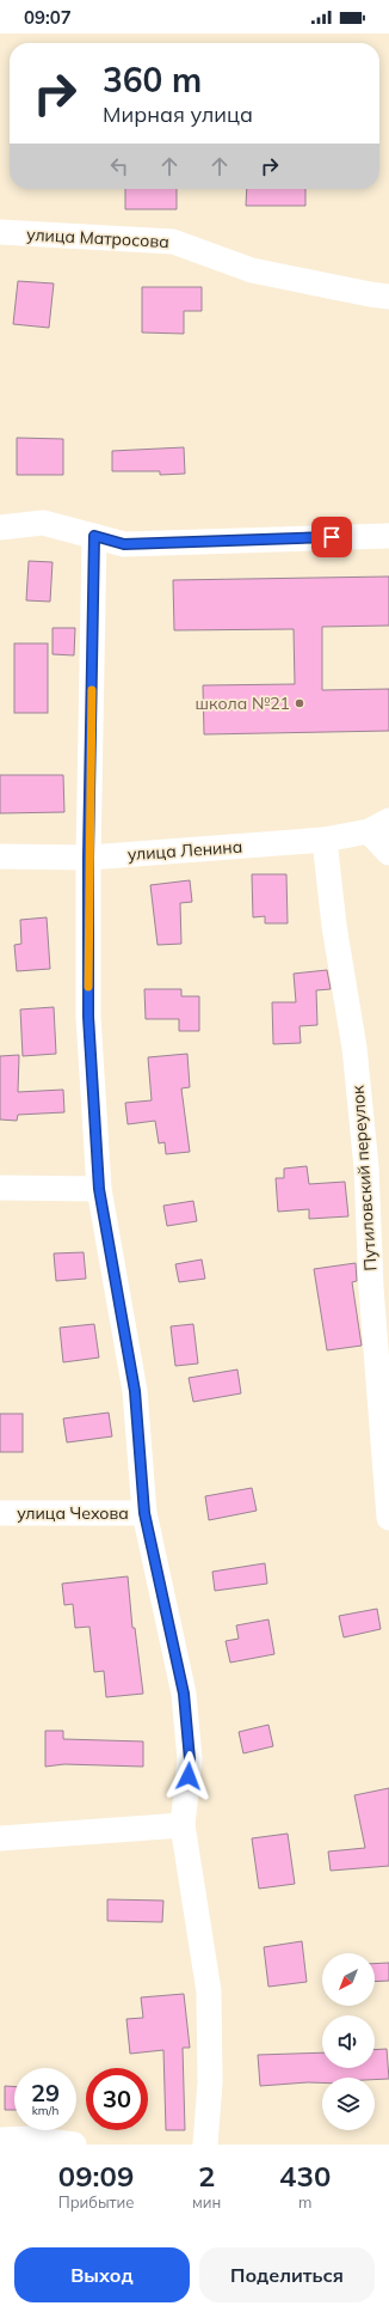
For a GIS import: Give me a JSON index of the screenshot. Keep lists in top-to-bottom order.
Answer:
{
  "streets": {
    "street": [
      "улица Матросова",
      "улица Ленина",
      "Путиловский переулок",
      "улица Чехова"
    ]
  },
  "crossings": [
    ["улица Ленина", "Путиловский переулок"]
  ],
  "places": ["школа №21"],
  "north": "bottom left",
  "page": {
    "status": "09:07",
    "turn": ["360 m", "Мирная улица"],
    "speed": "29 km/h",
    "limit": "30",
    "eta": [
      "09:09",
      "Прибытие",
      "2",
      "мин",
      "430",
      "m"
    ],
    "buttons": ["Выход", "Поделиться"]
  }
}
